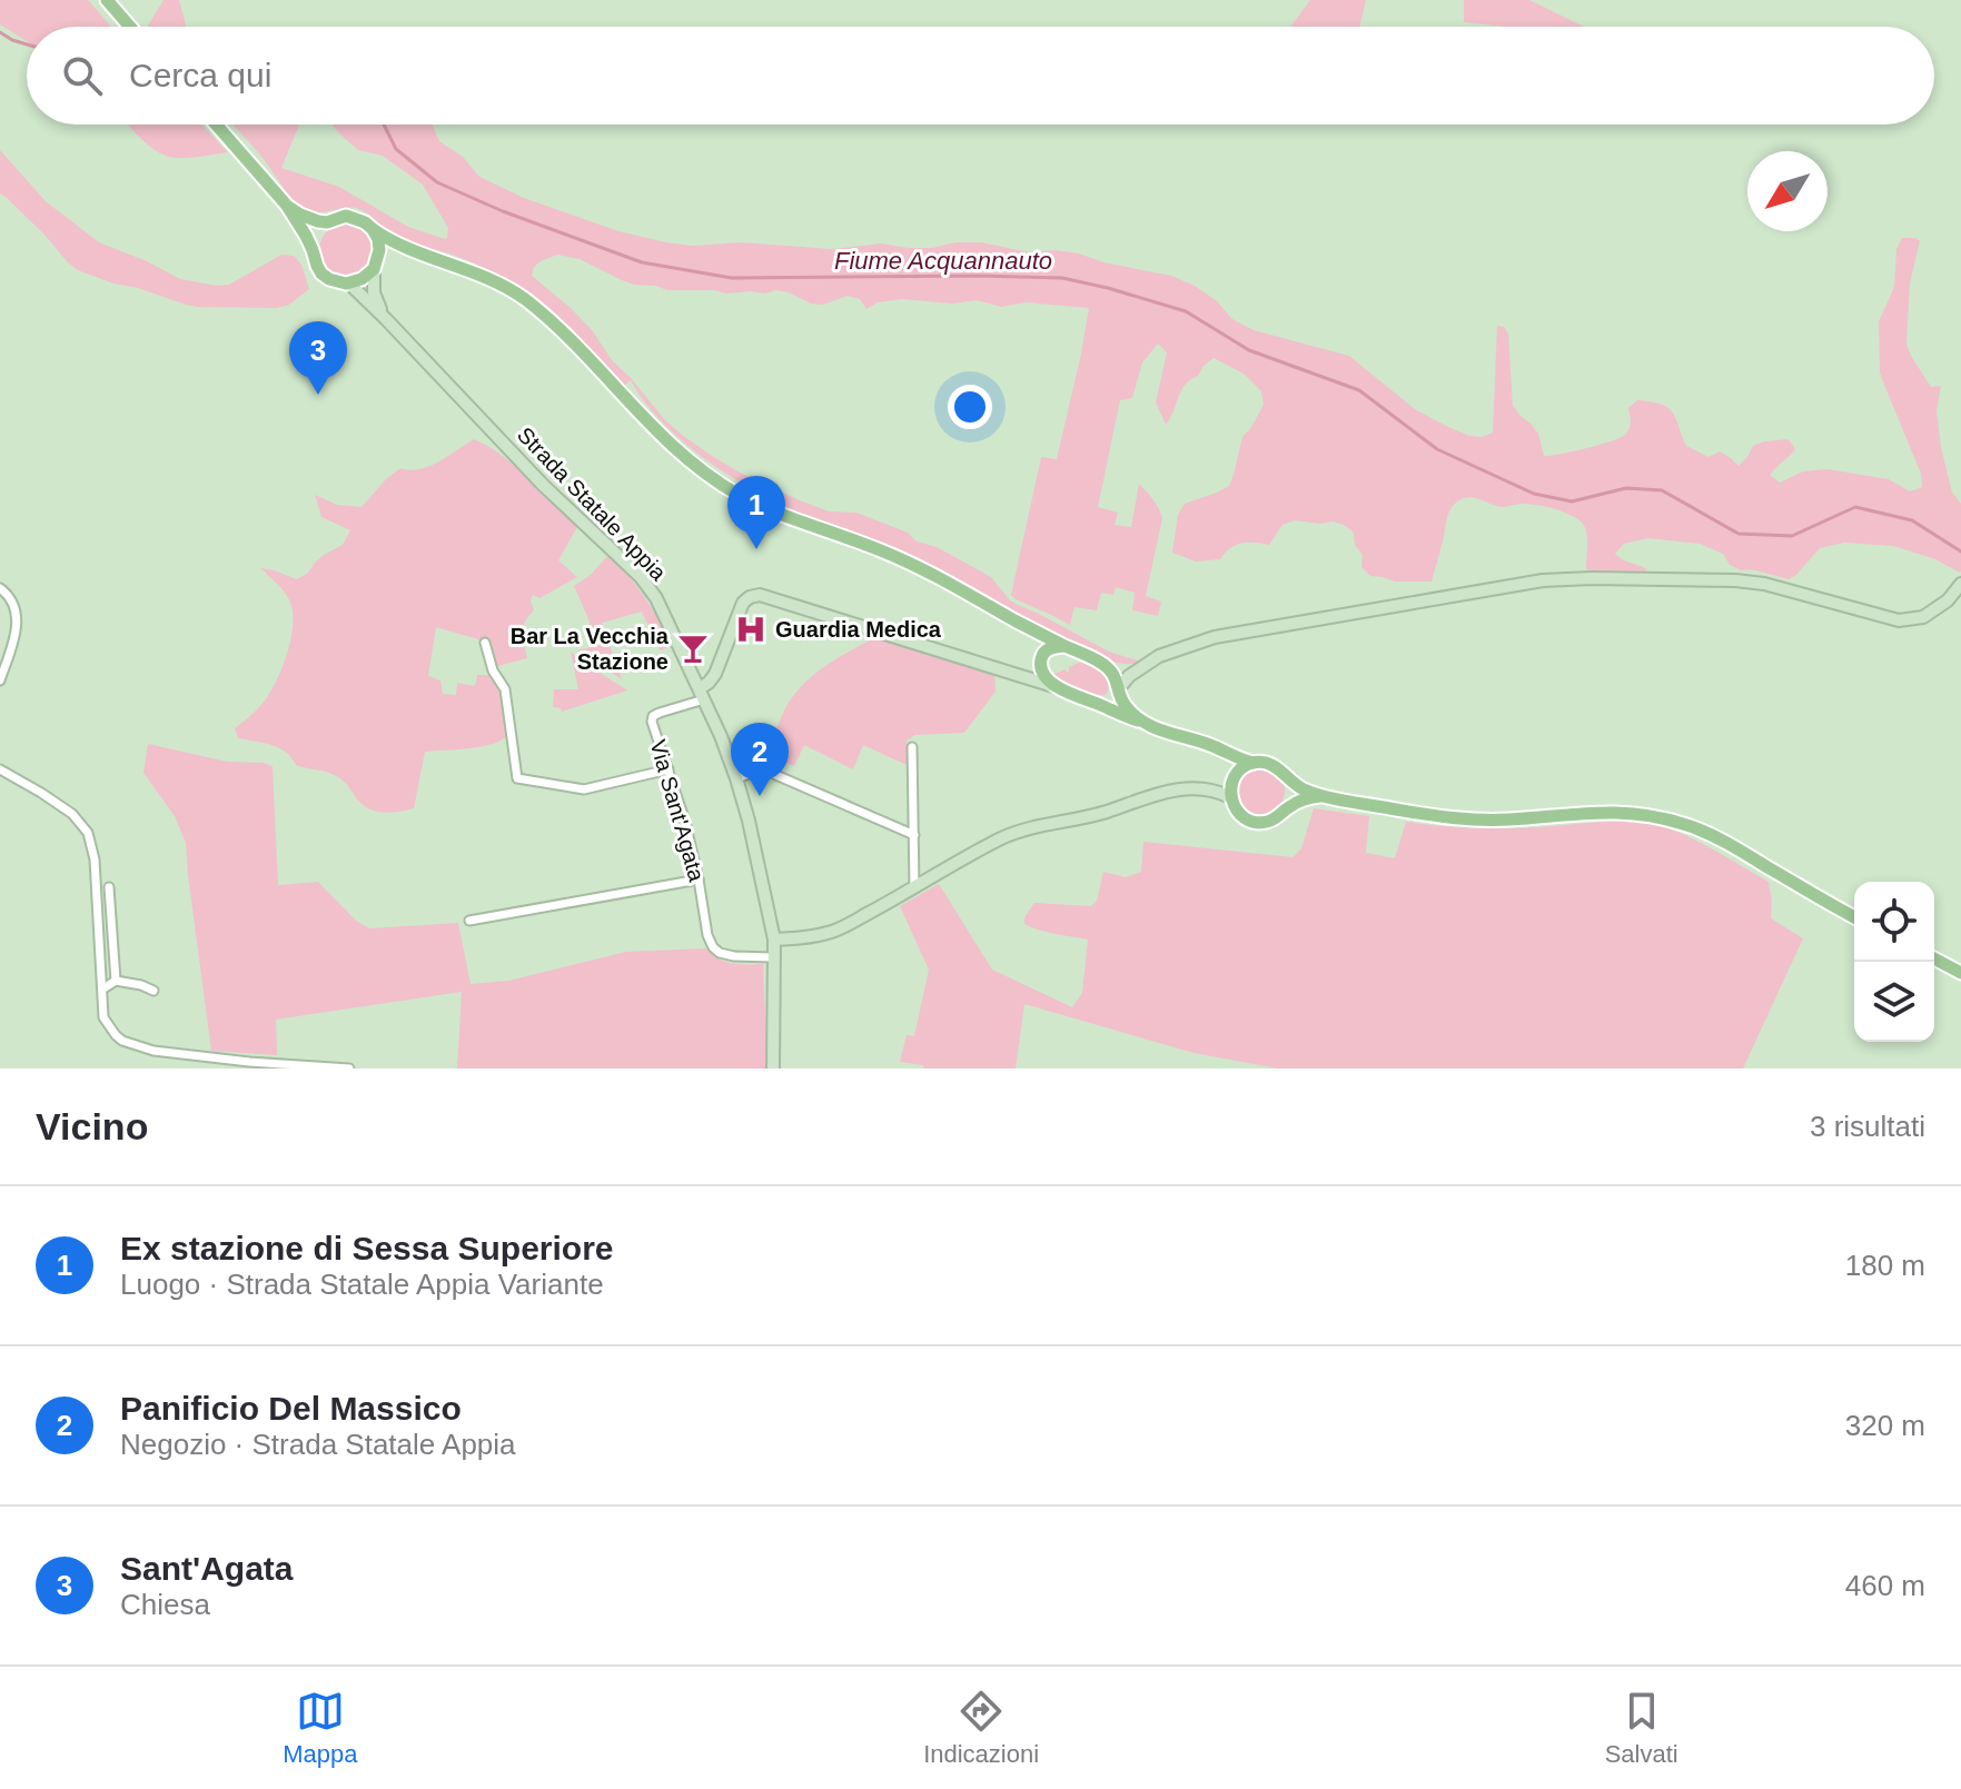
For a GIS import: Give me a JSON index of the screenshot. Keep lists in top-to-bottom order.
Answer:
{
  "streets": {
    "main road": ["Strada Statale Appia"],
    "street": ["Via Sant'Agata"]
  },
  "crossings": [
    ["Strada Statale Appia", "Via Sant'Agata"]
  ],
  "water": ["Fiume Acquannauto"],
  "places": {
    "hospital": ["Guardia Medica"],
    "bar": ["Bar La Vecchia Stazione"]
  },
  "north": "bottom left",
  "page": {
    "search": "Cerca qui",
    "pins": ["3", "1", "2"],
    "heading": ["Vicino", "3 risultati"],
    "list": [
      {
        "mark": "1",
        "name": "Ex stazione di Sessa Superiore",
        "note": "Luogo · Strada Statale Appia Variante",
        "value": "180 m"
      },
      {
        "mark": "2",
        "name": "Panificio Del Massico",
        "note": "Negozio · Strada Statale Appia",
        "value": "320 m"
      },
      {
        "mark": "3",
        "name": "Sant'Agata",
        "note": "Chiesa",
        "value": "460 m"
      }
    ],
    "nav": ["Mappa", "Indicazioni", "Salvati"]
  }
}
